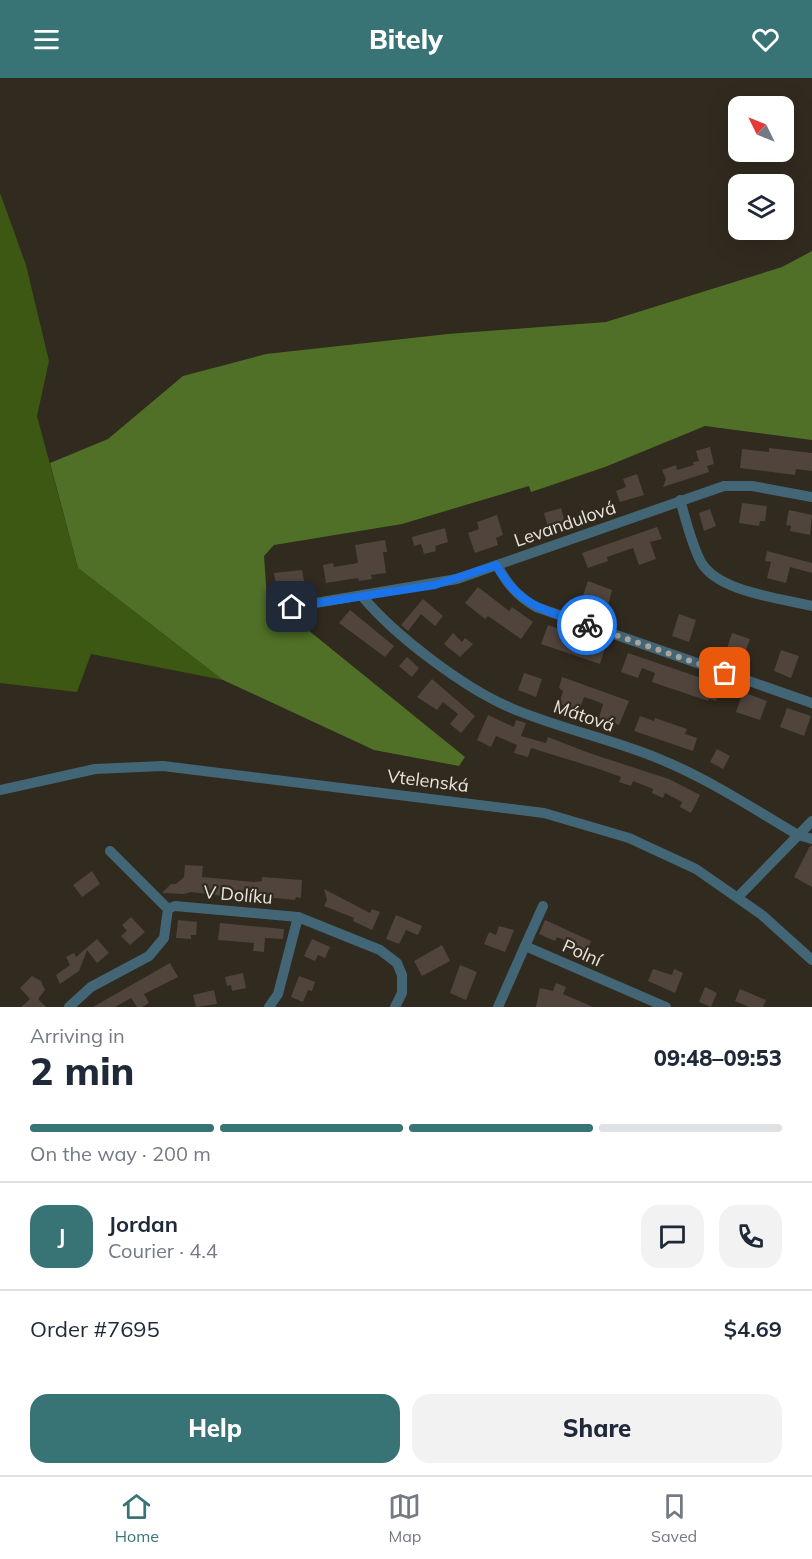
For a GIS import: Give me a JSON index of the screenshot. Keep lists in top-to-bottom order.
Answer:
{
  "streets": {
    "street": [
      "Levandulová",
      "Mátová",
      "Vtelenská",
      "V Dolíku",
      "Polní"
    ]
  },
  "crossings": [
    ["Levandulová", "Mátová"]
  ],
  "north": "top left",
  "page": {
    "header": "Bitely",
    "heading": ["2 min", "Arriving in", "09:48–09:53"],
    "panel": [
      "Jordan",
      "Courier · 4.4",
      "Order #7695",
      "$4.69"
    ],
    "bar": "On the way · 200 m",
    "round": "J",
    "buttons": ["Help", "Share"],
    "tabs": ["Home", "Map", "Saved"]
  }
}
